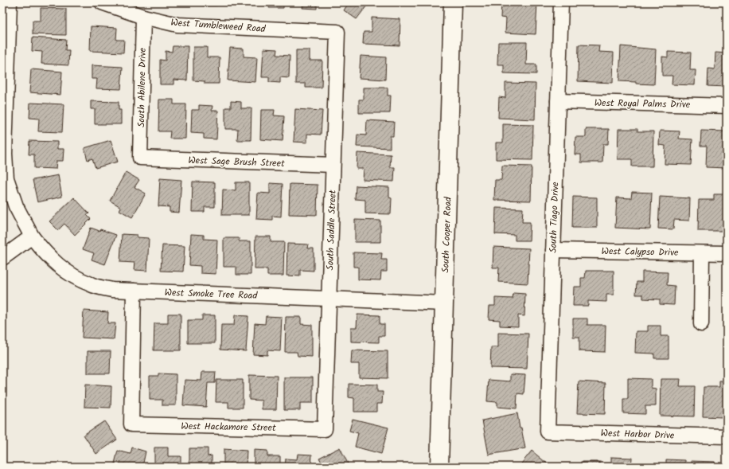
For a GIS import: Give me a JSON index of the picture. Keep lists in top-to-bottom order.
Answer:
{
  "streets": {
    "main road": ["South Cooper Road"],
    "street": [
      "West Tumbleweed Road",
      "South Abilene Drive",
      "West Royal Palms Drive",
      "West Sage Brush Street",
      "South Tiago Drive",
      "South Saddle Street",
      "West Calypso Drive",
      "West Smoke Tree Road",
      "West Hackamore Street",
      "West Harbor Drive"
    ]
  },
  "crossings": [
    ["West Tumbleweed Road", "South Abilene Drive"],
    ["West Tumbleweed Road", "South Saddle Street"],
    ["South Abilene Drive", "West Sage Brush Street"],
    ["West Royal Palms Drive", "South Tiago Drive"],
    ["West Sage Brush Street", "South Saddle Street"],
    ["South Tiago Drive", "West Calypso Drive"],
    ["South Tiago Drive", "West Harbor Drive"],
    ["South Saddle Street", "West Smoke Tree Road"],
    ["South Saddle Street", "West Hackamore Street"],
    ["South Cooper Road", "West Smoke Tree Road"],
    ["West Smoke Tree Road", "West Hackamore Street"]
  ]
}
